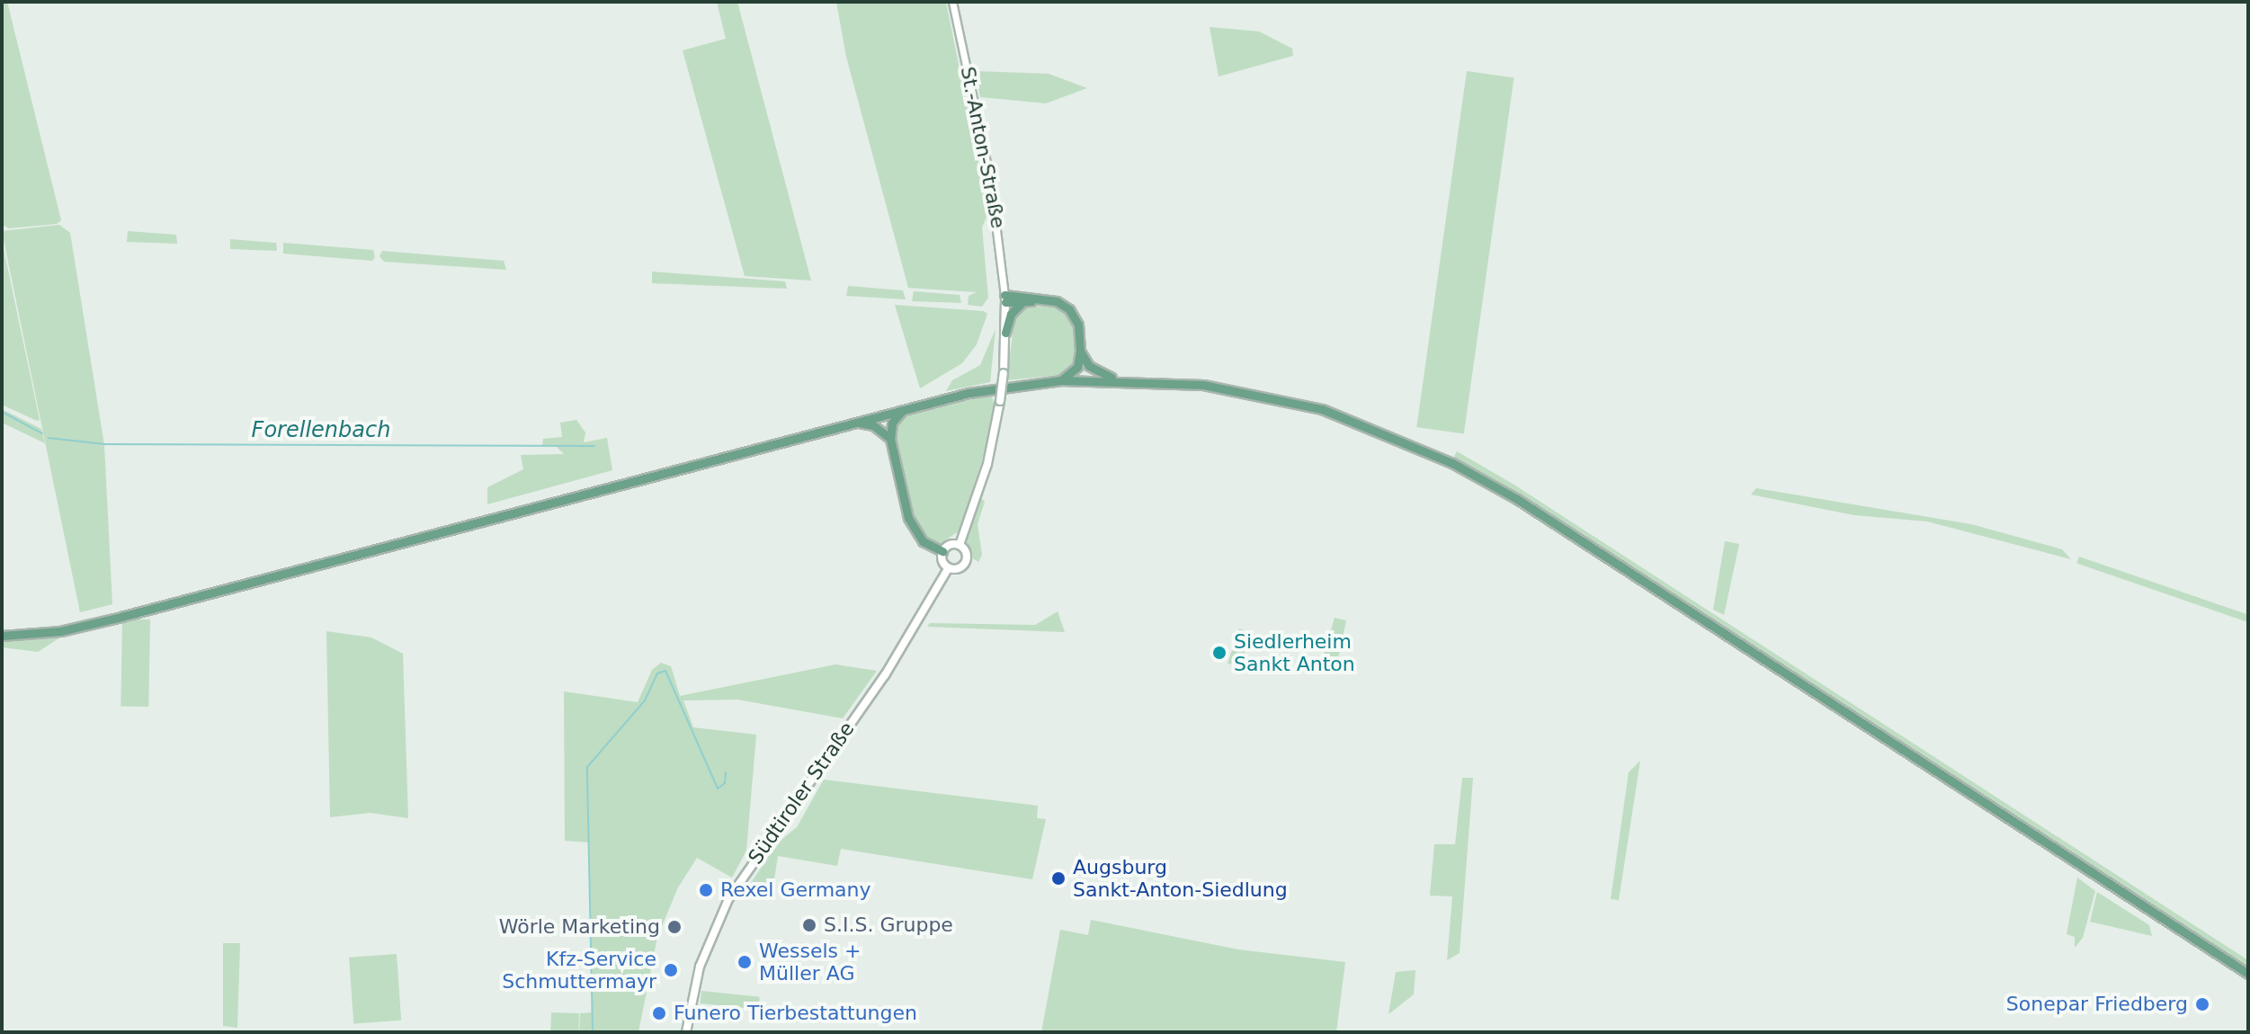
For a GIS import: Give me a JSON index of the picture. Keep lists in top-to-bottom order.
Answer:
{
  "streets": {
    "main road": ["Südtiroler Straße"],
    "street": ["St.-Anton-Straße"]
  },
  "water": ["Forellenbach"],
  "places": [
    "Siedlerheim Sankt Anton",
    "Augsburg Sankt-Anton-Siedlung",
    "Rexel Germany",
    "S.I.S. Gruppe",
    "Wörle Marketing",
    "Wessels + Müller AG",
    "Kfz-Service Schmuttermayr",
    "Sonepar Friedberg",
    "Funero Tierbestattungen"
  ]
}
